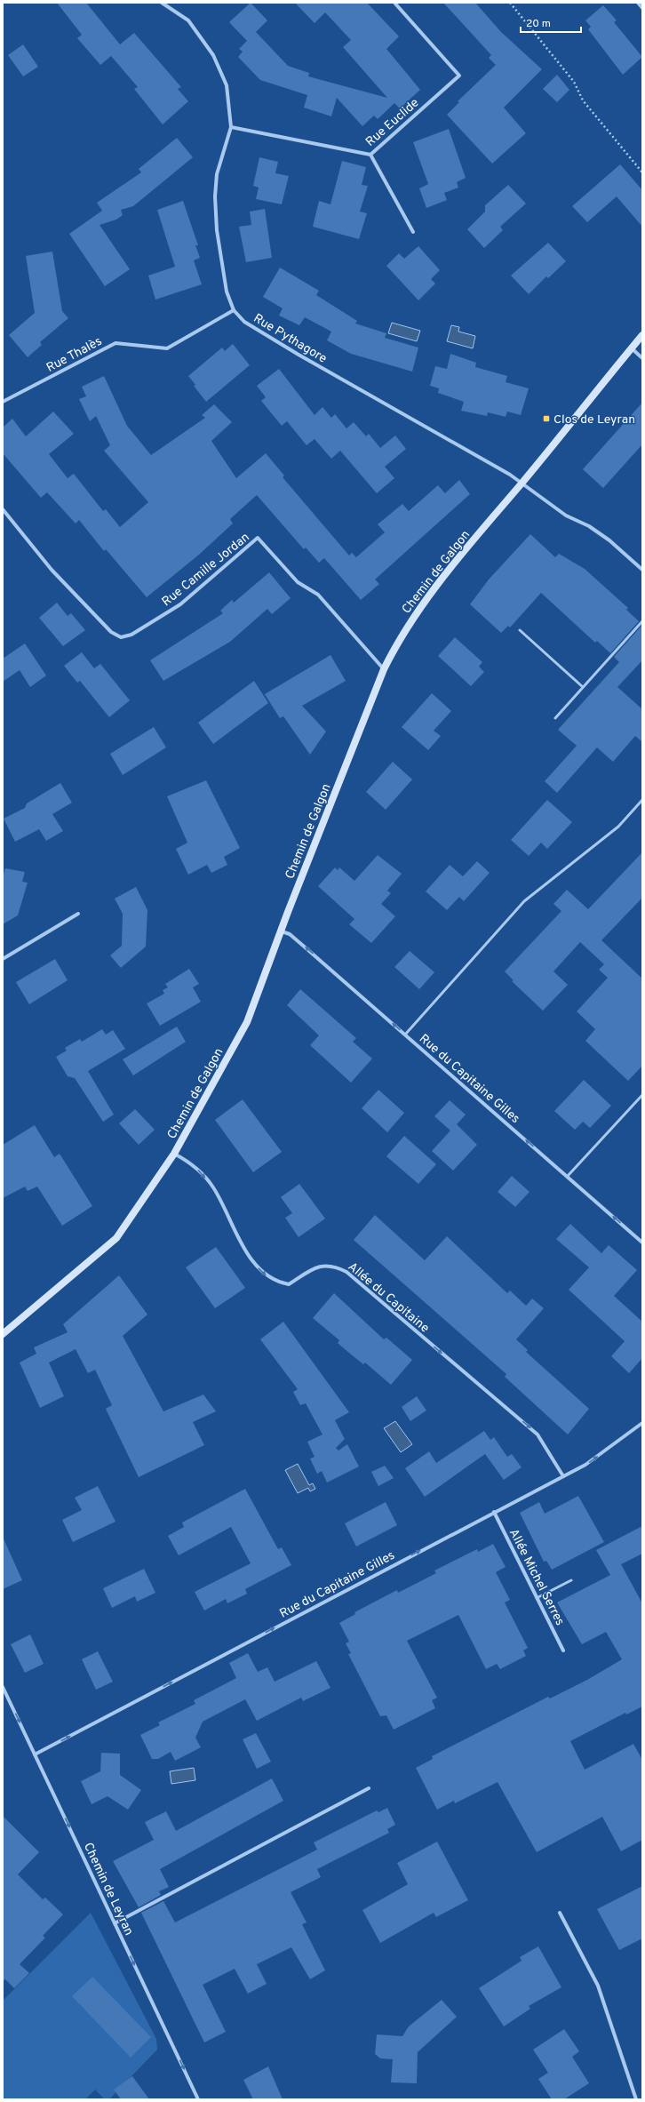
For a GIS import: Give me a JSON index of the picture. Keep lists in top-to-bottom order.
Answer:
{
  "streets": {
    "main road": ["Chemin de Galgon"],
    "street": [
      "Rue Euclide",
      "Rue Pythagore",
      "Rue Thalès",
      "Rue Camille Jordan",
      "Rue du Capitaine Gilles",
      "Allée du Capitaine",
      "Allée Michel Serres",
      "Chemin de Leyran"
    ]
  },
  "crossings": [
    ["Rue Euclide", "Rue Pythagore"],
    ["Rue Pythagore", "Rue Thalès"],
    ["Rue Pythagore", "Chemin de Galgon"],
    ["Rue Camille Jordan", "Chemin de Galgon"],
    ["Chemin de Galgon", "Rue du Capitaine Gilles"],
    ["Chemin de Galgon", "Allée du Capitaine"],
    ["Rue du Capitaine Gilles", "Allée du Capitaine"],
    ["Rue du Capitaine Gilles", "Allée Michel Serres"],
    ["Rue du Capitaine Gilles", "Chemin de Leyran"]
  ],
  "one_way": ["Allée du Capitaine", "Chemin de Leyran"],
  "places": {
    "transit": ["Clos de Leyran"]
  },
  "scale_bar": "20 m"
}
